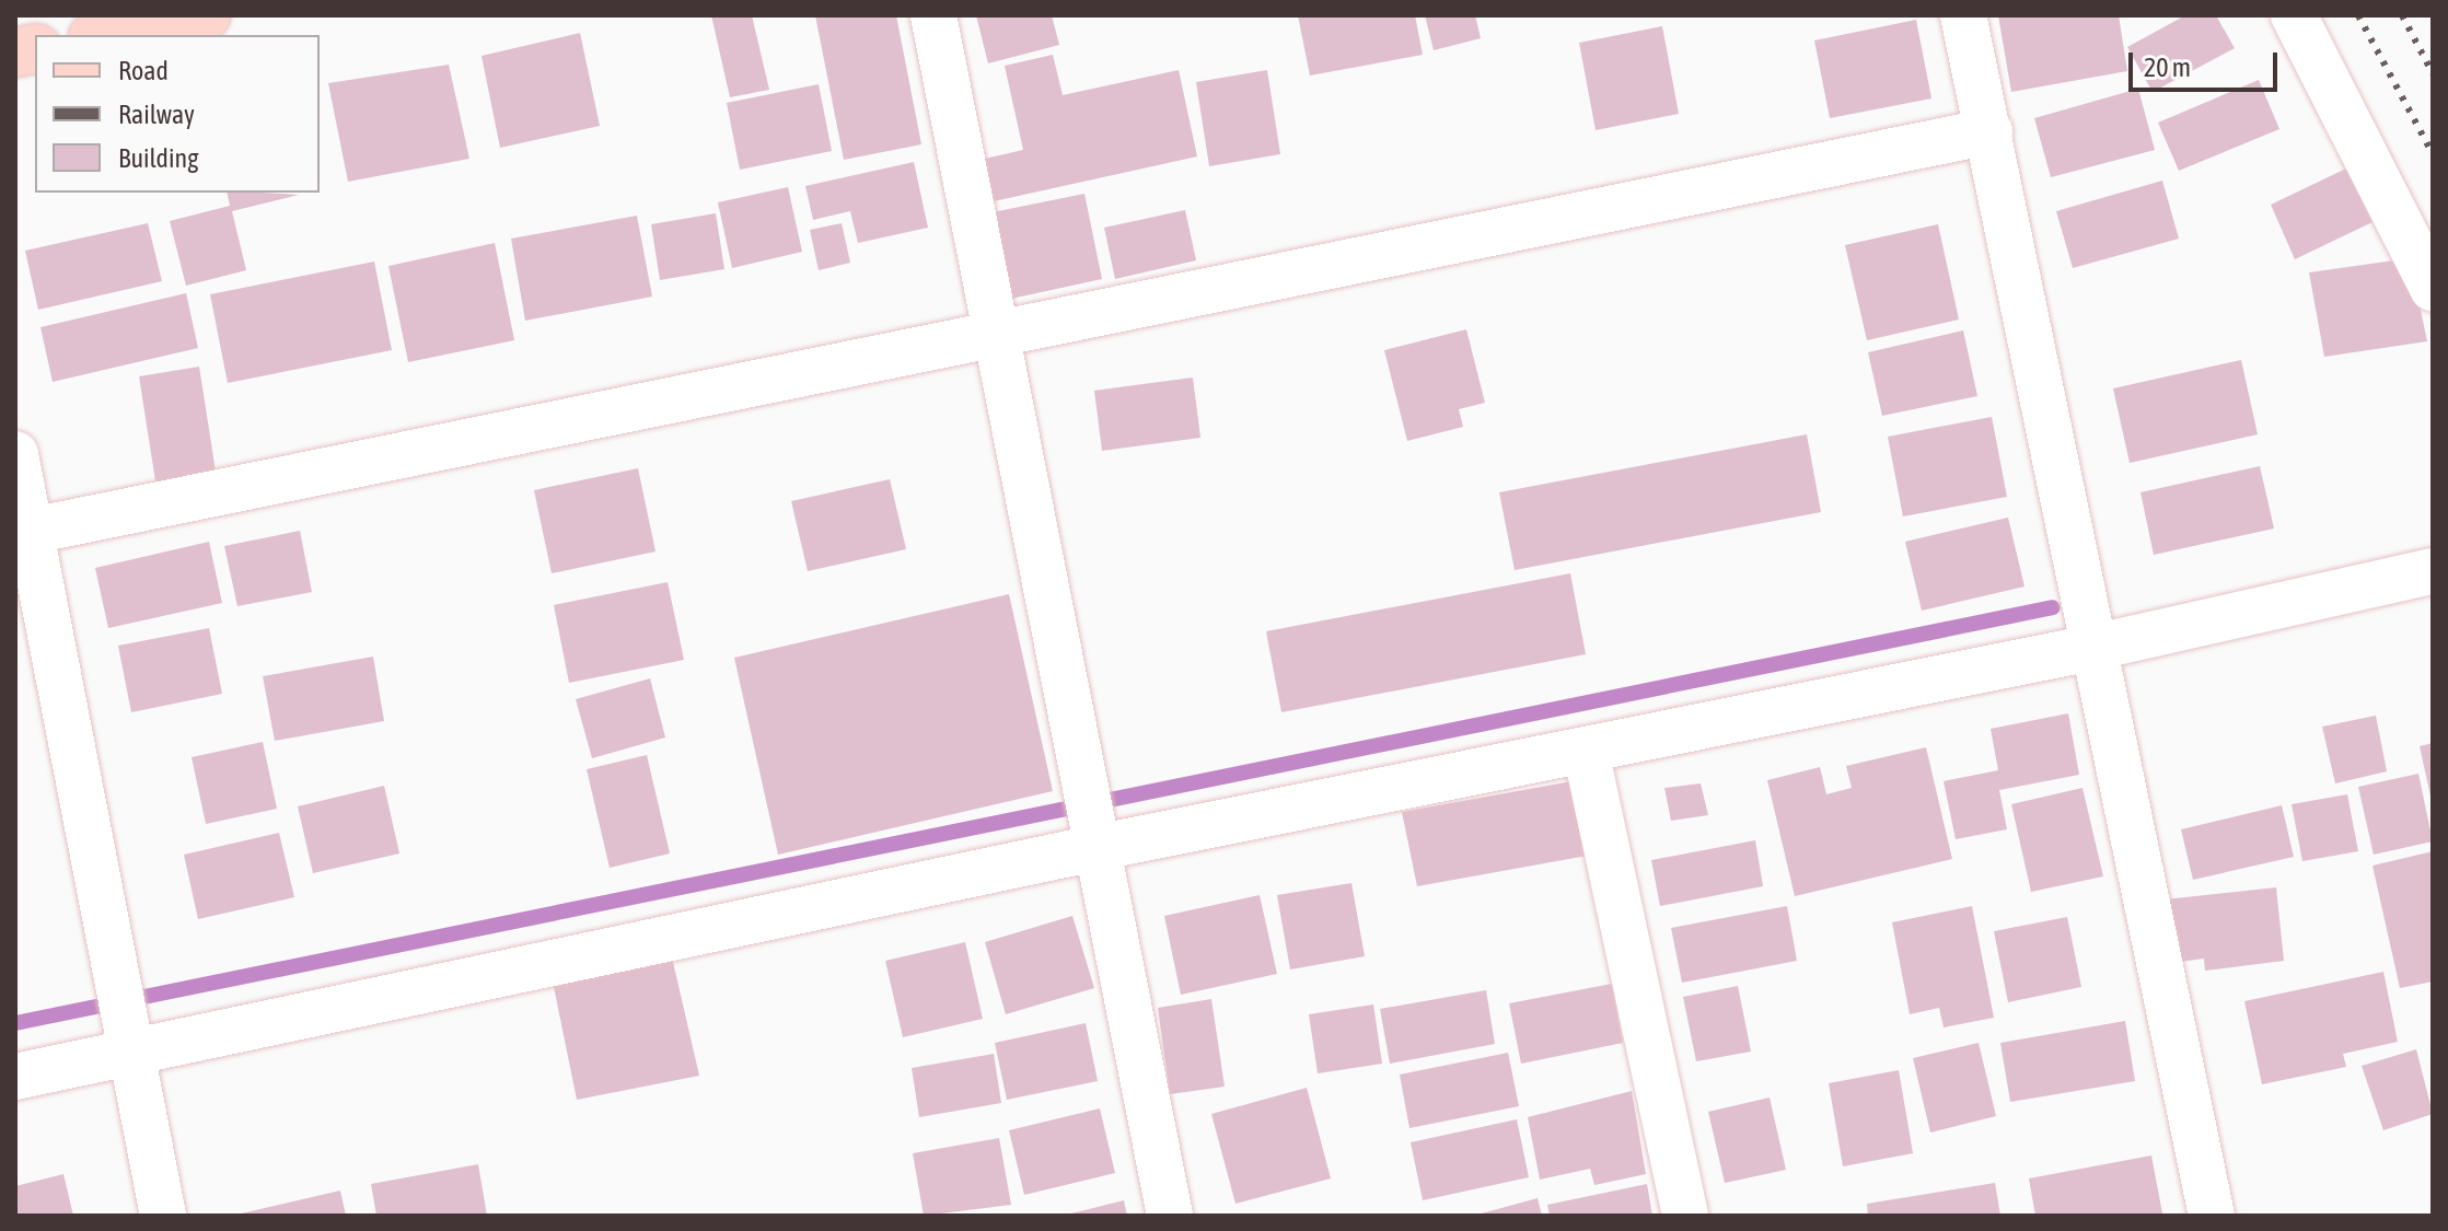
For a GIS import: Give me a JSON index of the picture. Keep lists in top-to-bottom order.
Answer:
{
  "legend": ["Road", "Railway", "Building"],
  "scale_bar": "20 m"
}
